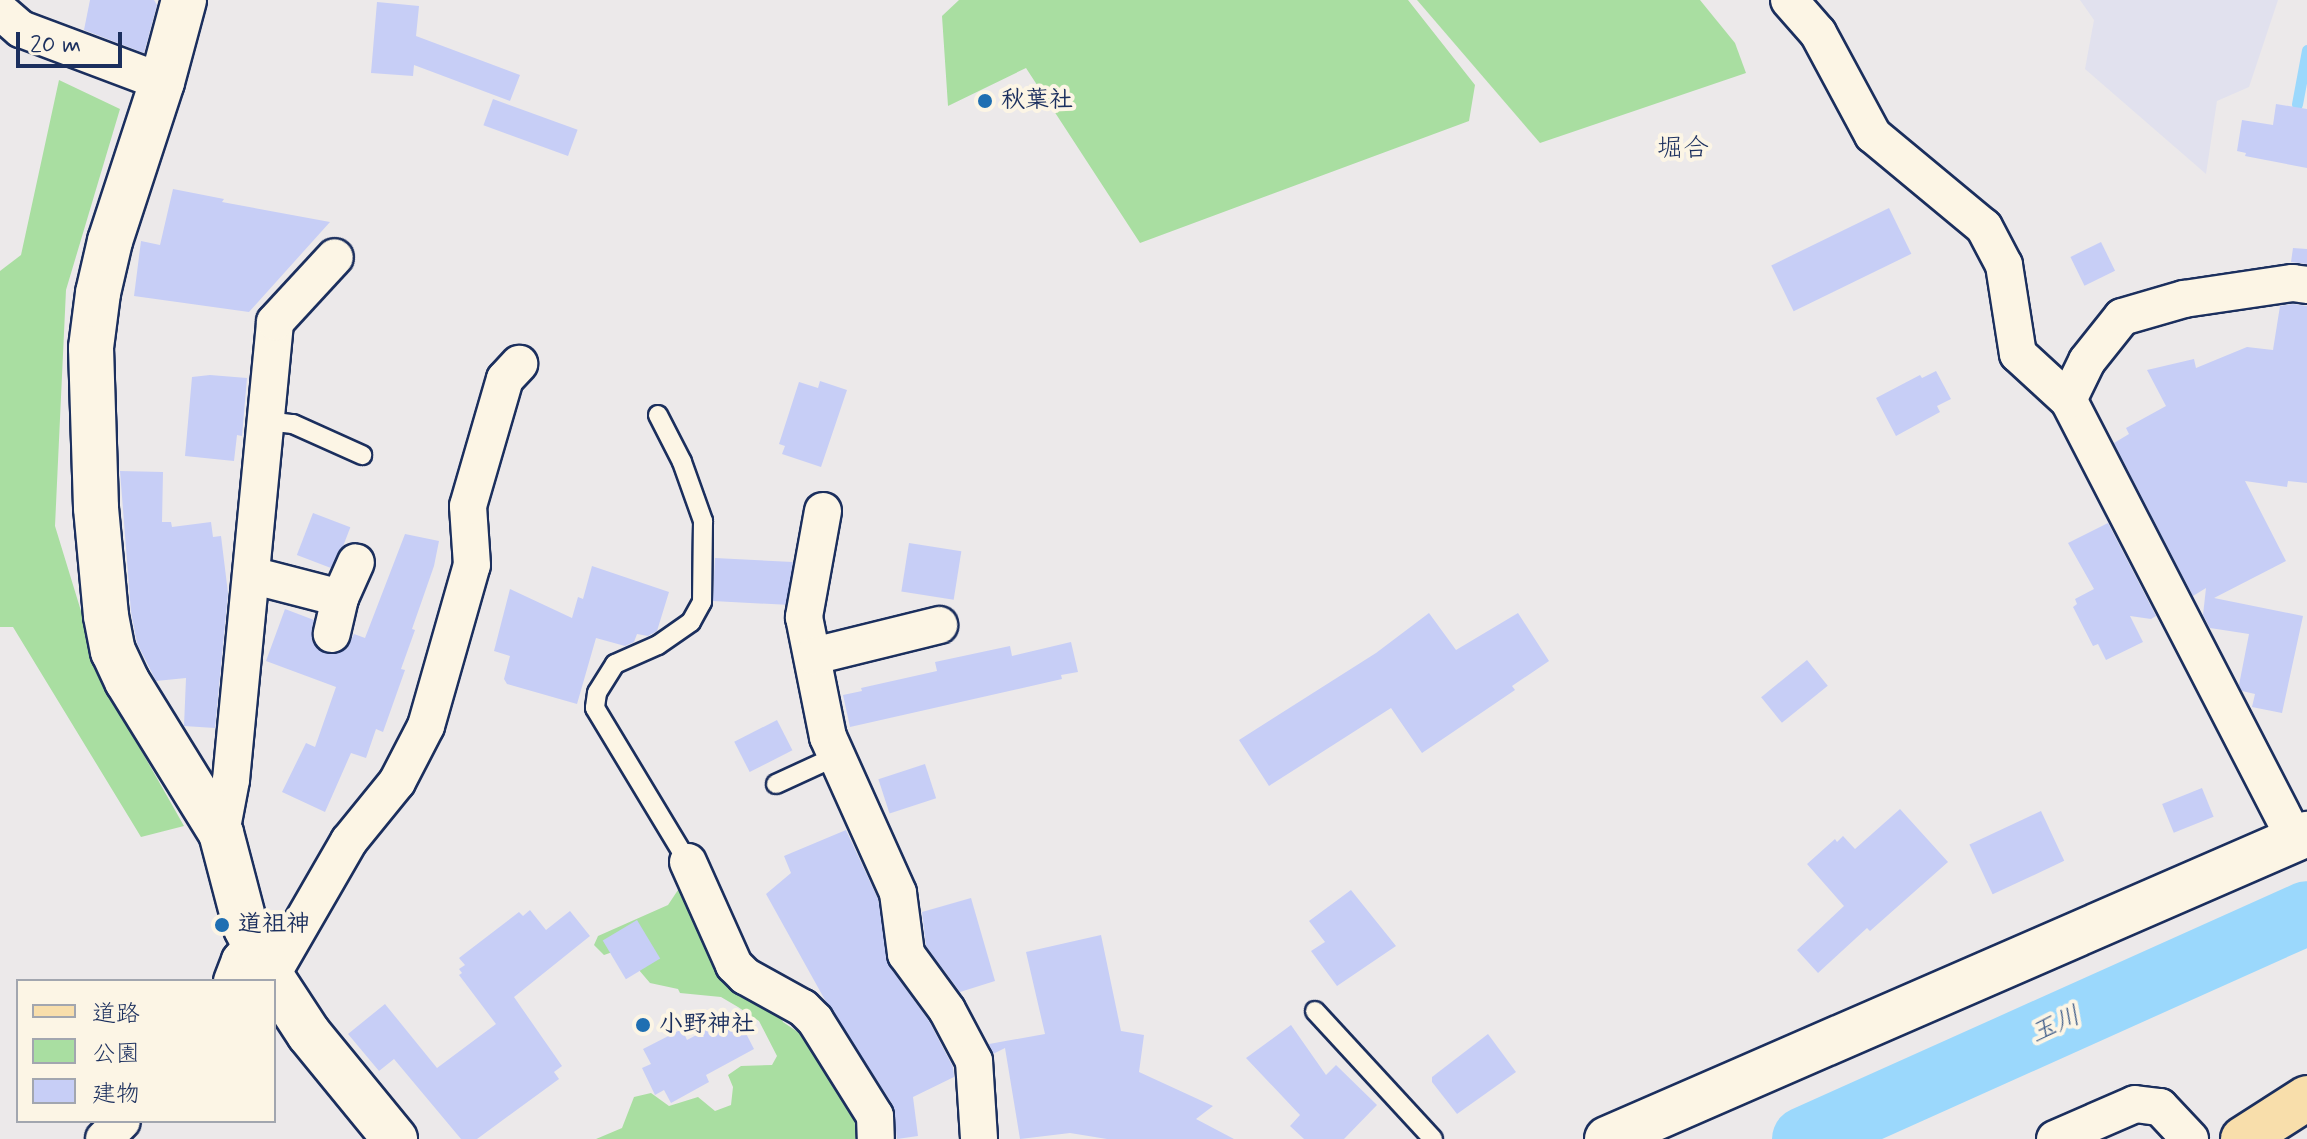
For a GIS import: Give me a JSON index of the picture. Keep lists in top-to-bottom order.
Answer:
{
  "districts": ["堀合"],
  "water": ["玉川"],
  "places": ["秋葉社", "道祖神", "小野神社"],
  "legend": ["道路", "公園", "建物"],
  "scale_bar": "20 m"
}
